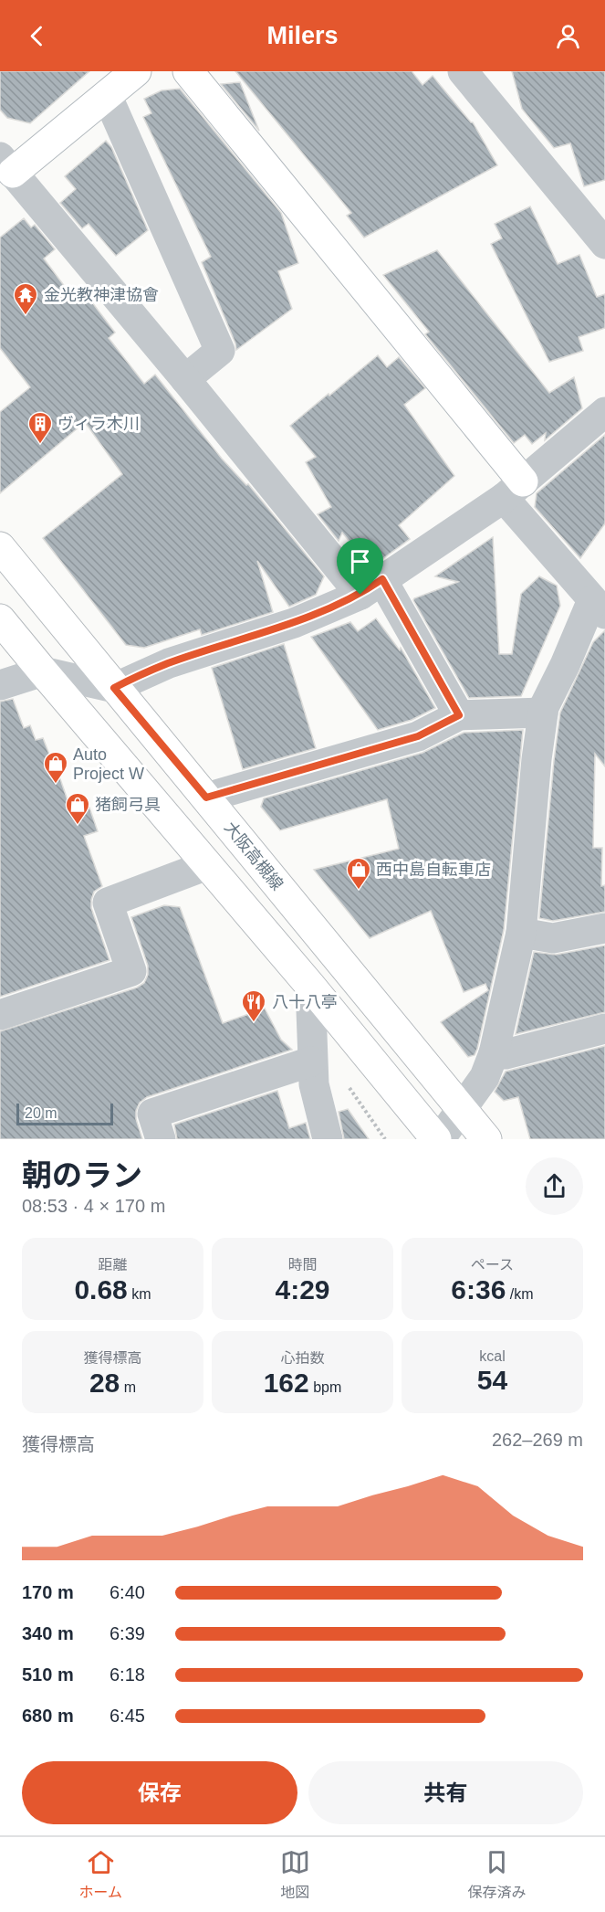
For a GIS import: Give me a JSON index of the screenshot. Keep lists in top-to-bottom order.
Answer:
{
  "streets": {
    "main road": ["大阪高槻線"]
  },
  "places": {
    "temple": ["金光教神津協會"],
    "building": ["ヴィラ木川"],
    "shop": ["Auto Project W", "猪飼弓具", "西中島自転車店"],
    "restaurant": ["八十八亭"]
  },
  "scale_bar": "20 m",
  "page": {
    "header": "Milers",
    "scale": "20 m",
    "heading": ["朝のラン", "08:53 · 4 × 170 m"],
    "stats": [
      ["距離", "0.68 km"],
      ["時間", "4:29"],
      ["ペース", "6:36 /km"],
      ["獲得標高", "28 m"],
      ["心拍数", "162 bpm"],
      ["kcal", "54"]
    ],
    "chart": ["獲得標高", "262–269 m"],
    "list": [
      {
        "name": "170 m",
        "note": "6:40"
      },
      {
        "name": "340 m",
        "note": "6:39"
      },
      {
        "name": "510 m",
        "note": "6:18"
      },
      {
        "name": "680 m",
        "note": "6:45"
      }
    ],
    "buttons": ["保存", "共有"],
    "tabs": ["ホーム", "地図", "保存済み"]
  }
}
